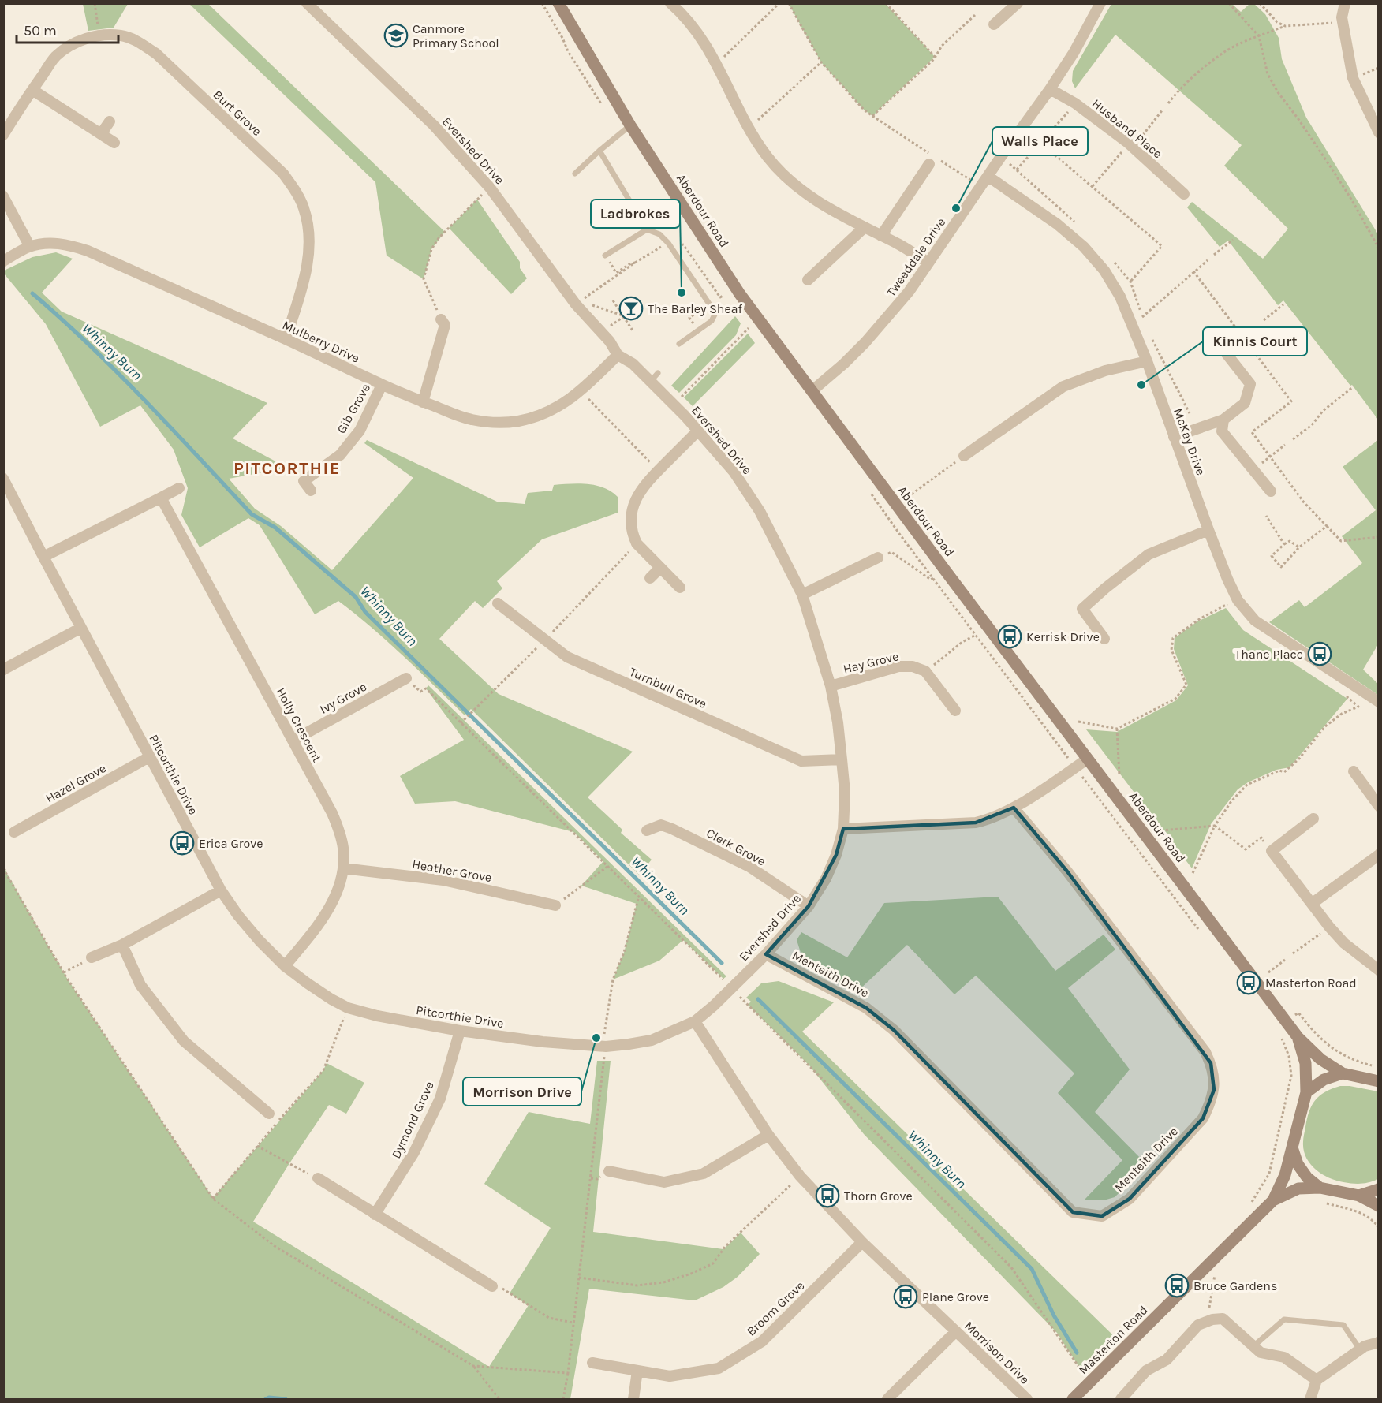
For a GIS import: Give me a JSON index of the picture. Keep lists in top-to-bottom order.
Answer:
{
  "streets": {
    "main road": ["Aberdour Road", "Masterton Road"],
    "street": [
      "Burt Grove",
      "Husband Place",
      "Evershed Drive",
      "Tweeddale Drive",
      "Mulberry Drive",
      "Gib Grove",
      "McKay Drive",
      "Hay Grove",
      "Turnbull Grove",
      "Ivy Grove",
      "Holly Crescent",
      "Pitcorthie Drive",
      "Hazel Grove",
      "Clerk Grove",
      "Heather Grove",
      "Menteith Drive",
      "Dymond Grove",
      "Broom Grove",
      "Morrison Drive"
    ]
  },
  "crossings": [
    ["Burt Grove", "Mulberry Drive"],
    ["Husband Place", "Tweeddale Drive"],
    ["Evershed Drive", "Mulberry Drive"],
    ["Evershed Drive", "Hay Grove"],
    ["Evershed Drive", "Turnbull Grove"],
    ["Evershed Drive", "Pitcorthie Drive"],
    ["Evershed Drive", "Clerk Grove"],
    ["Evershed Drive", "Menteith Drive"],
    ["Evershed Drive", "Morrison Drive"],
    ["Aberdour Road", "Tweeddale Drive"],
    ["Aberdour Road", "Masterton Road"],
    ["Tweeddale Drive", "McKay Drive"],
    ["Mulberry Drive", "Gib Grove"],
    ["Ivy Grove", "Holly Crescent"],
    ["Holly Crescent", "Pitcorthie Drive"],
    ["Holly Crescent", "Heather Grove"],
    ["Pitcorthie Drive", "Hazel Grove"],
    ["Pitcorthie Drive", "Dymond Grove"],
    ["Pitcorthie Drive", "Morrison Drive"],
    ["Broom Grove", "Morrison Drive"]
  ],
  "districts": ["PITCORTHIE"],
  "water": ["Whinny Burn"],
  "places": {
    "school or university": ["Canmore Primary School"],
    "other": [
      "Walls Place",
      "Ladbrokes",
      "Kinnis Court",
      "Morrison Drive"
    ],
    "bar": ["The Barley Sheaf"],
    "bus stop": [
      "Kerrisk Drive",
      "Thane Place",
      "Erica Grove",
      "Masterton Road",
      "Thorn Grove",
      "Bruce Gardens",
      "Plane Grove"
    ]
  },
  "scale_bar": "50 m"
}
